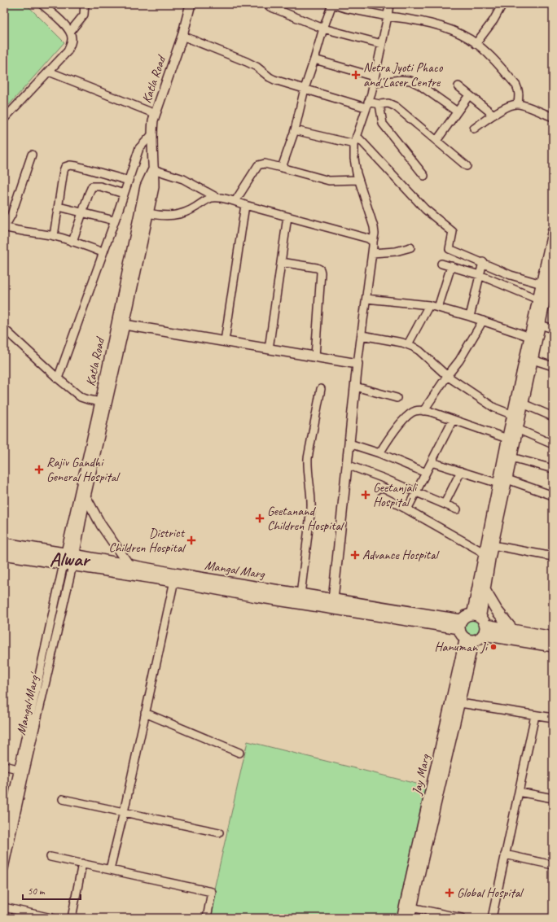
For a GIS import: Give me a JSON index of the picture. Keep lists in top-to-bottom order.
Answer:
{
  "streets": {
    "main road": ["Mangal Marg", "Jay Marg"],
    "street": ["Katla Road", "Mangal Marg'"]
  },
  "crossings": [
    ["Katla Road", "Mangal Marg"],
    ["Katla Road", "Mangal Marg'"],
    ["Mangal Marg", "Mangal Marg'"]
  ],
  "districts": ["Alwar"],
  "places": {
    "health": [
      "Netra Jyoti Phaco and Laser Centre",
      "Rajiv Gandhi General Hospital",
      "Geetanjali Hospital",
      "Geetanand Children Hospital",
      "District Children Hospital",
      "Advance Hospital",
      "Global Hospital"
    ],
    "other": ["Hanuman Ji"]
  },
  "scale_bar": "50 m"
}
